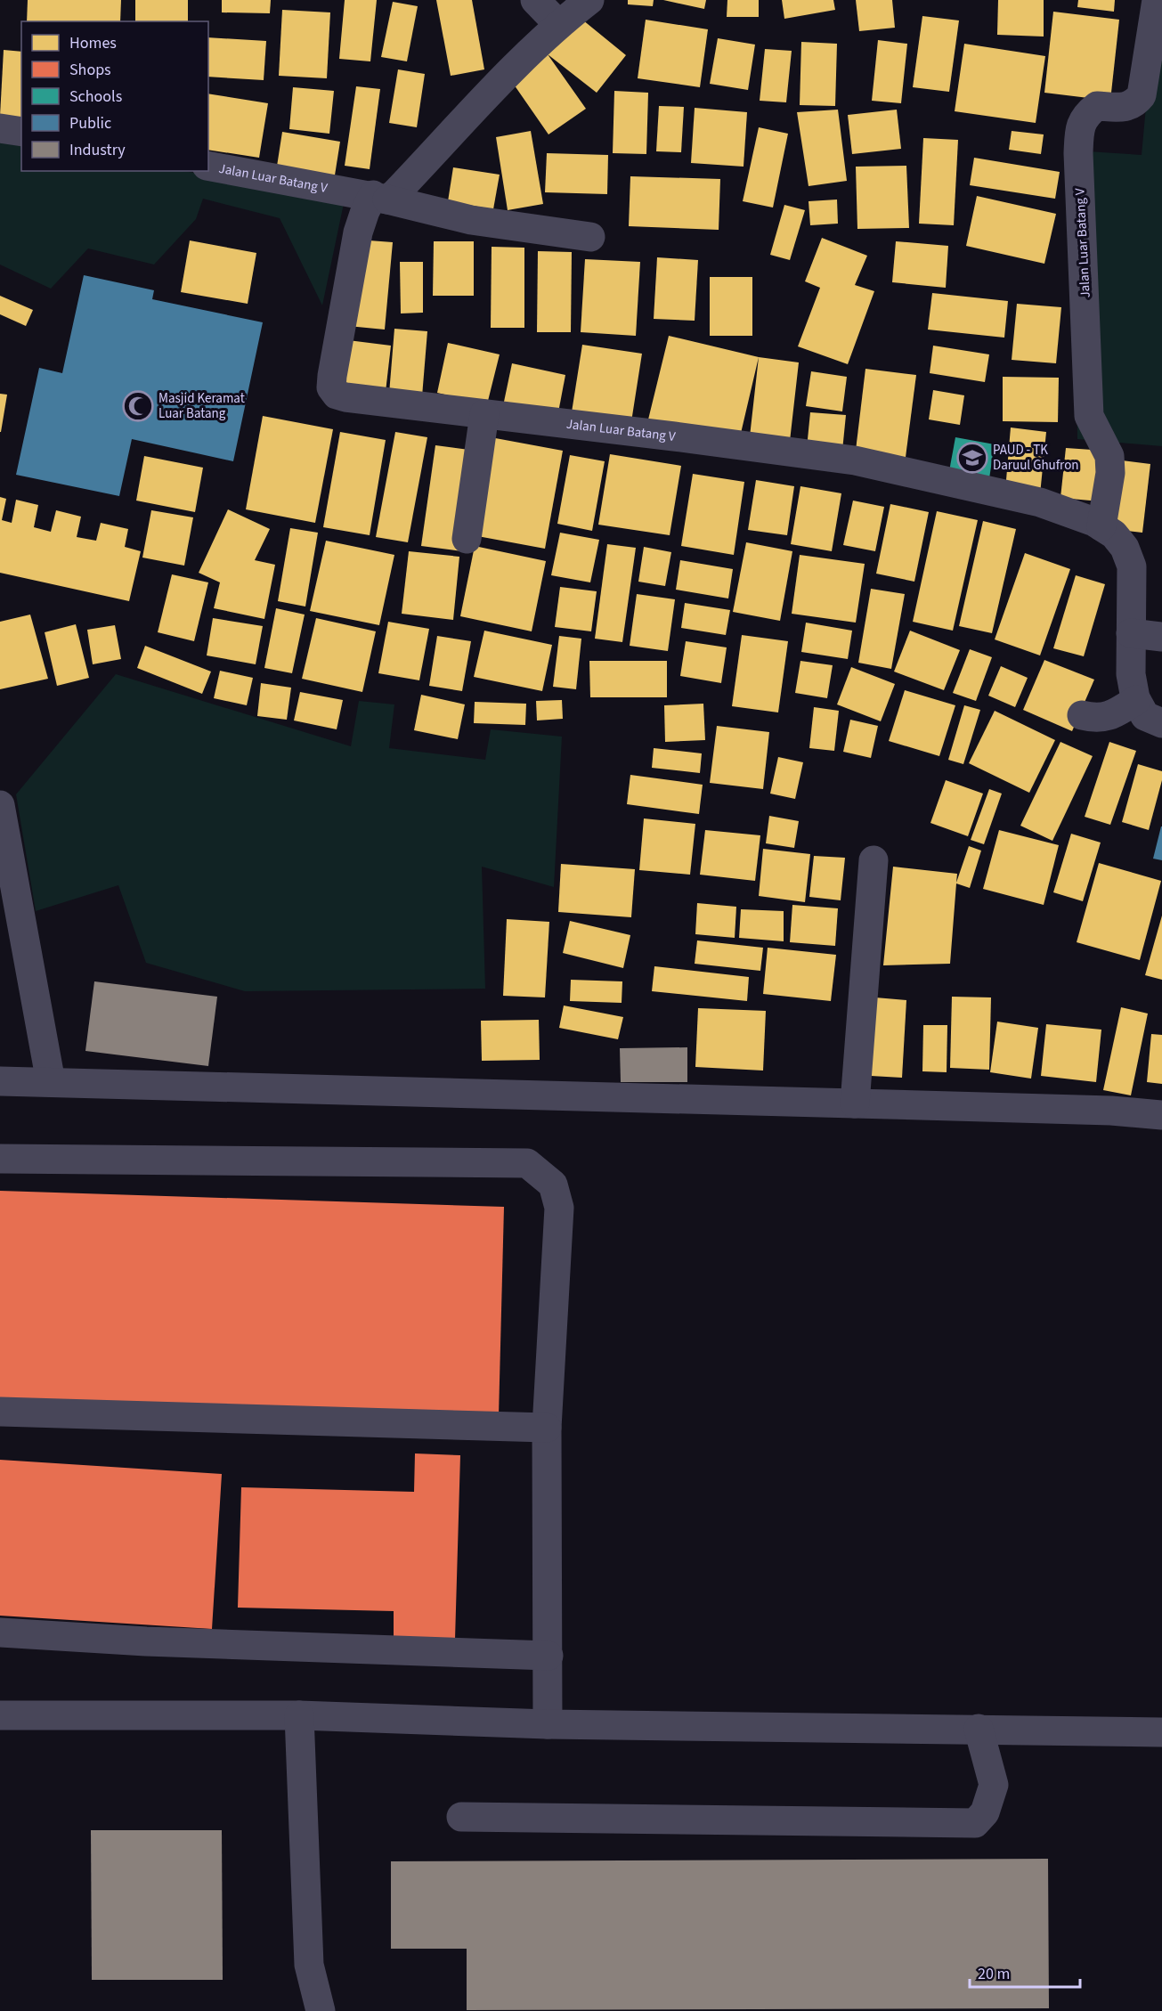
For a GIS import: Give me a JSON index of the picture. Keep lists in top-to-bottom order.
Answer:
{
  "streets": {
    "street": ["Jalan Luar Batang V"]
  },
  "places": {
    "mosque": ["Masjid Keramat Luar Batang"],
    "school or university": ["PAUD - TK Daruul Ghufron"]
  },
  "legend": [
    "Homes",
    "Shops",
    "Schools",
    "Public",
    "Industry"
  ],
  "scale_bar": "20 m"
}
